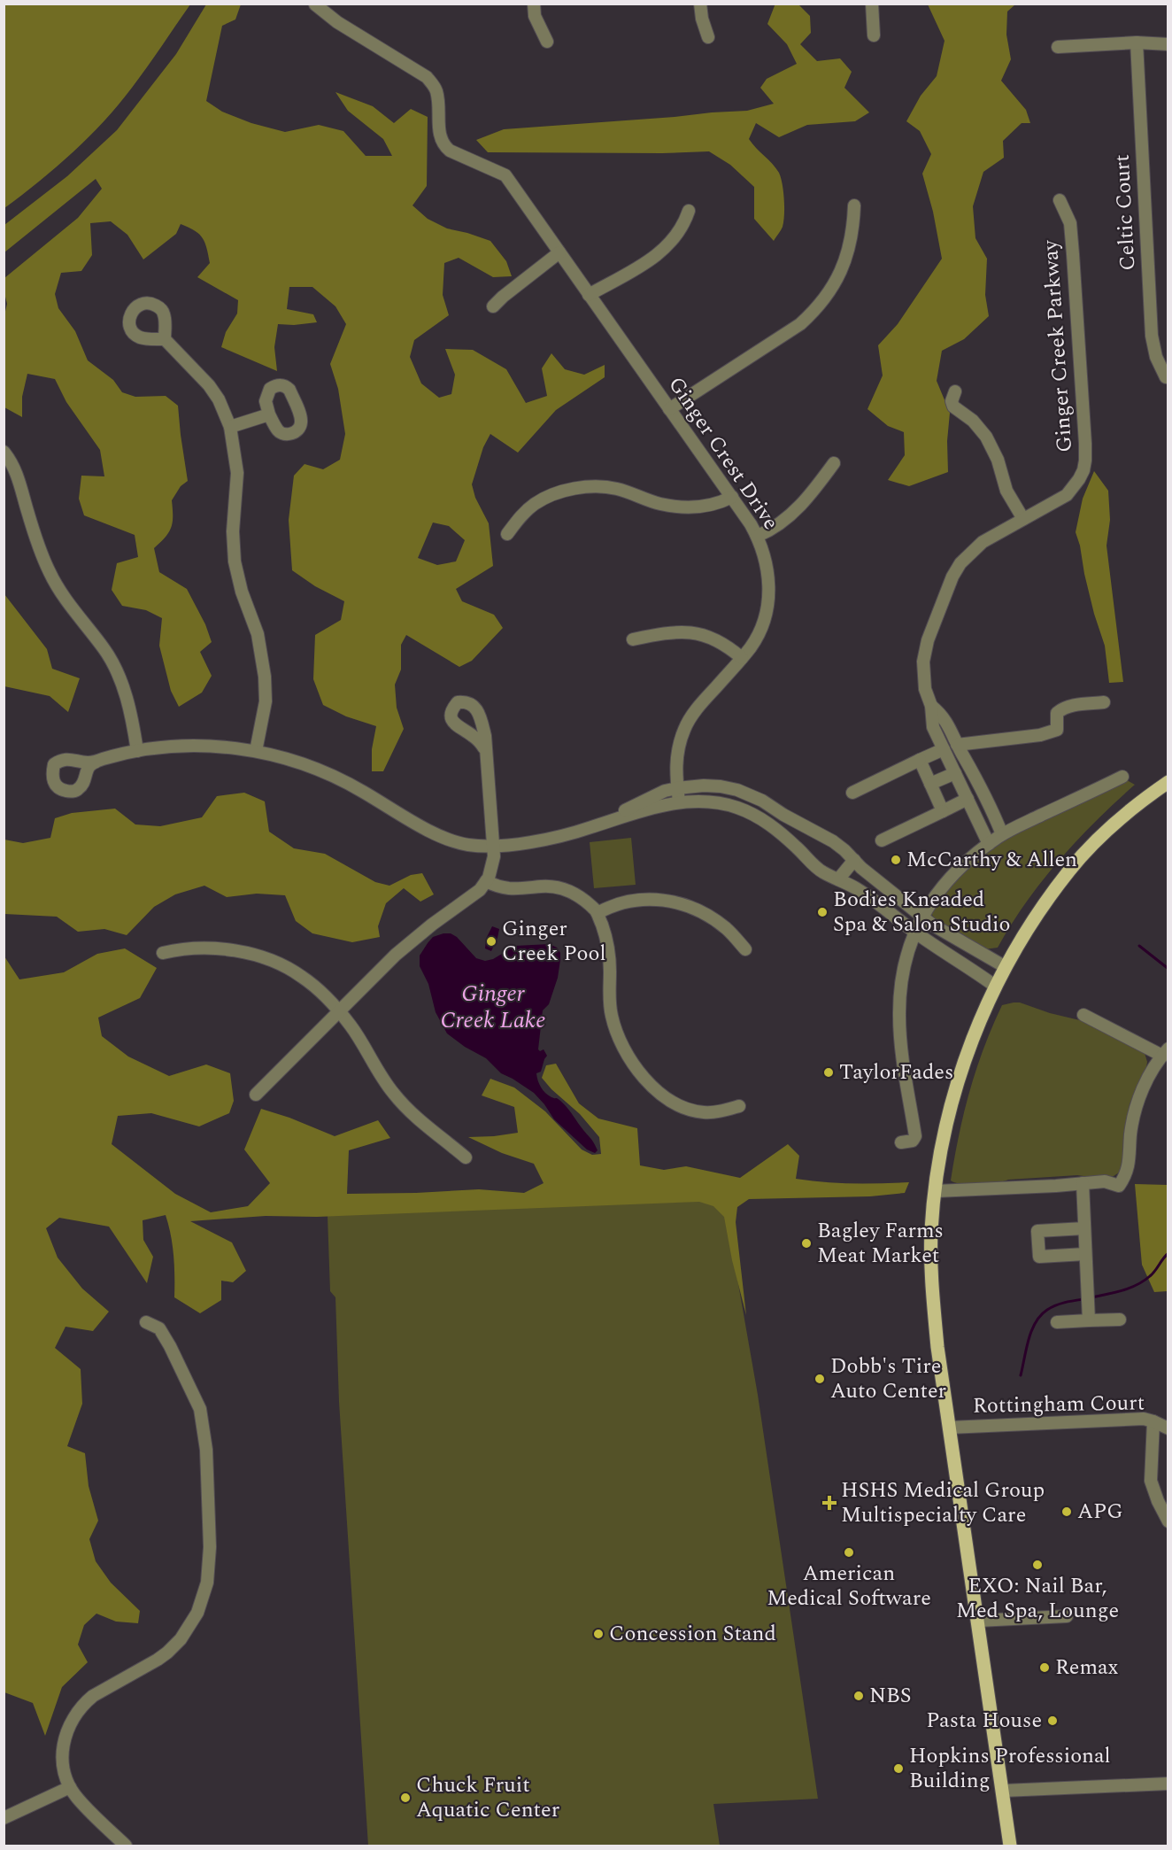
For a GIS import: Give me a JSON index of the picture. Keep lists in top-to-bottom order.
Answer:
{
  "streets": {
    "street": [
      "Celtic Court",
      "Ginger Creek Parkway",
      "Ginger Crest Drive",
      "Rottingham Court"
    ]
  },
  "water": ["Ginger Creek Lake"],
  "places": {
    "other": [
      "McCarthy & Allen",
      "Bodies Kneaded Spa & Salon Studio",
      "Ginger Creek Pool",
      "TaylorFades",
      "Bagley Farms Meat Market",
      "Dobb's Tire Auto Center",
      "APG",
      "American Medical Software",
      "EXO: Nail Bar, Med Spa, Lounge",
      "Concession Stand",
      "Remax",
      "NBS",
      "Pasta House",
      "Hopkins Professional Building",
      "Chuck Fruit Aquatic Center"
    ],
    "health": ["HSHS Medical Group Multispecialty Care"]
  }
}
